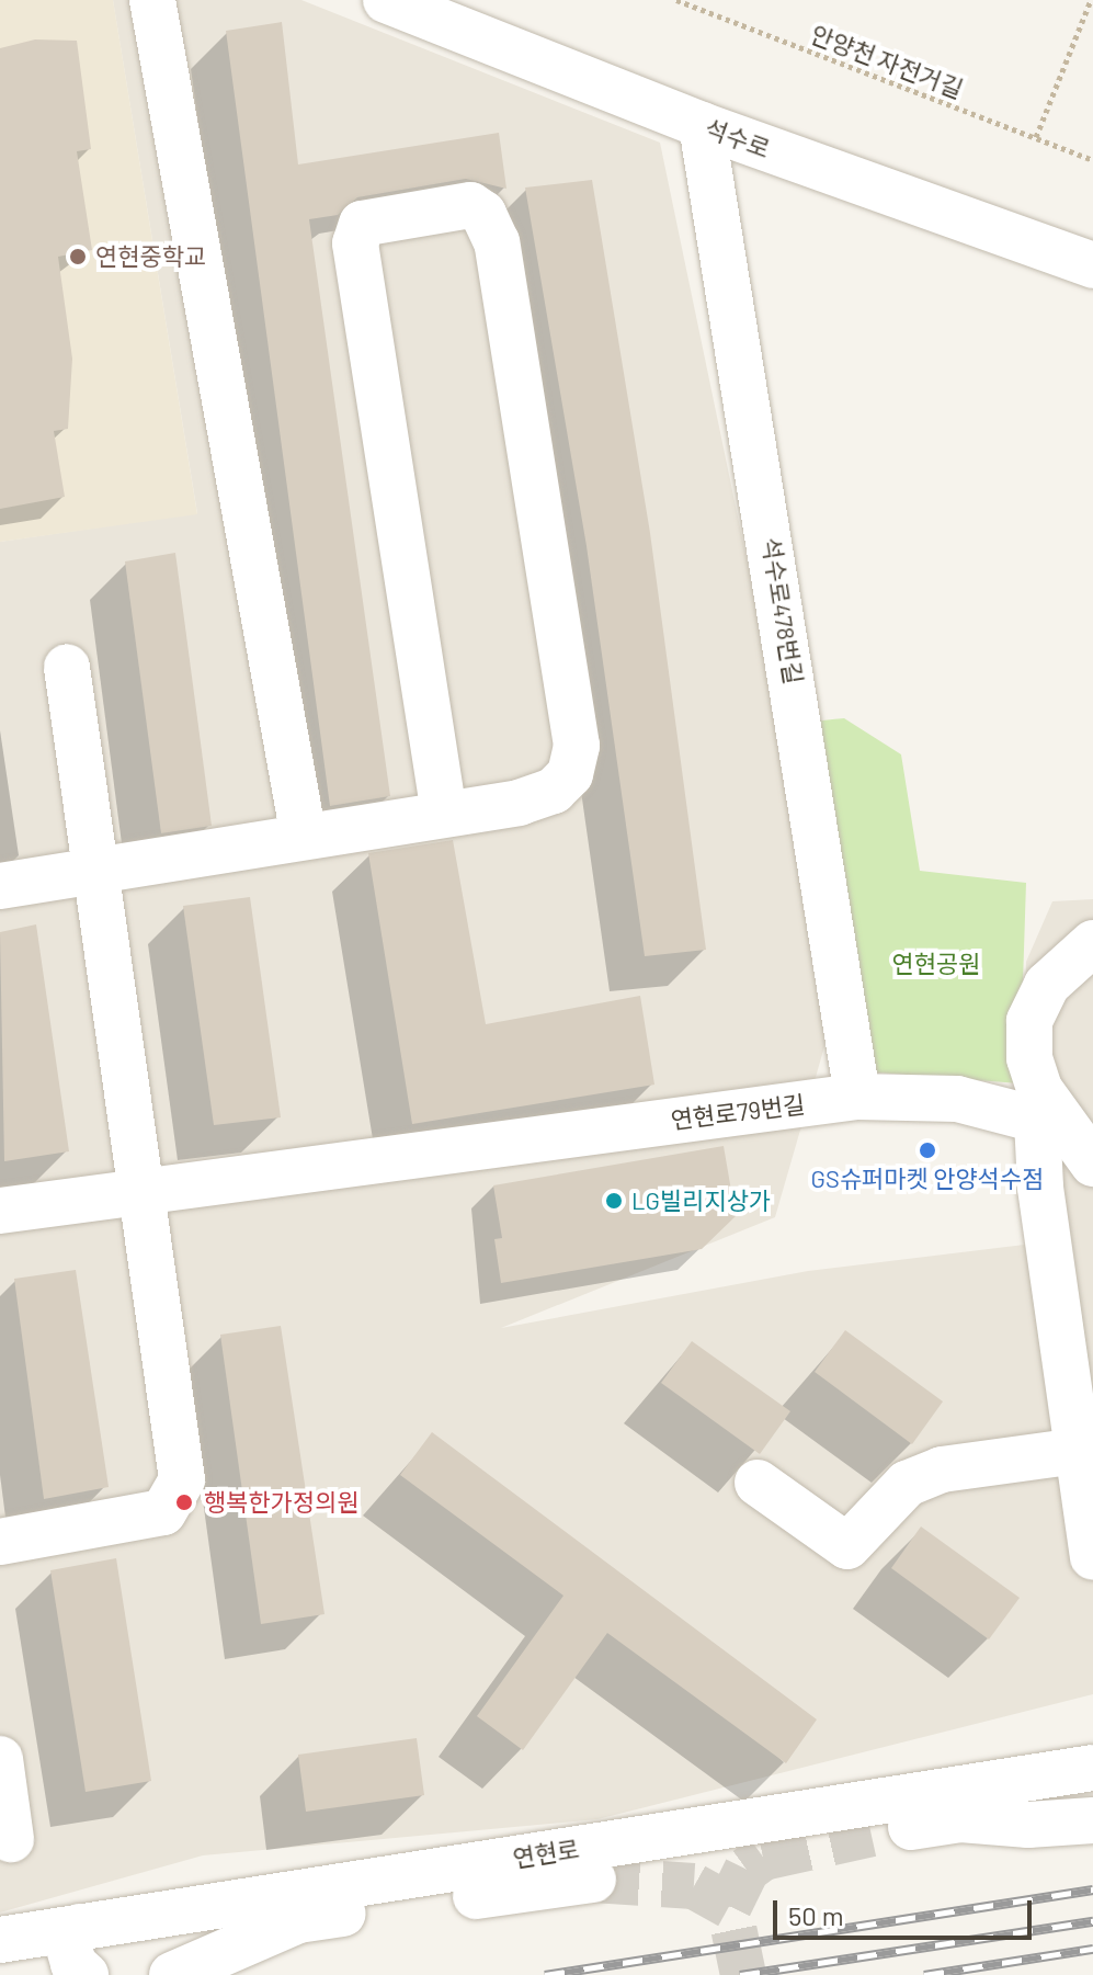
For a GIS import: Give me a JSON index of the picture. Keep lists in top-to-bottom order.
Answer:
{
  "streets": {
    "street": [
      "석수로",
      "석수로478번길",
      "연현로79번길",
      "연현로"
    ],
    "path": ["안양천 자전거길"]
  },
  "crossings": [
    ["석수로", "석수로478번길"],
    ["석수로478번길", "연현로79번길"]
  ],
  "parks": ["연현공원"],
  "places": [
    "연현중학교",
    "GS슈퍼마켓 안양석수점",
    "LG빌리지상가",
    "행복한가정의원"
  ],
  "scale_bar": "50 m"
}
